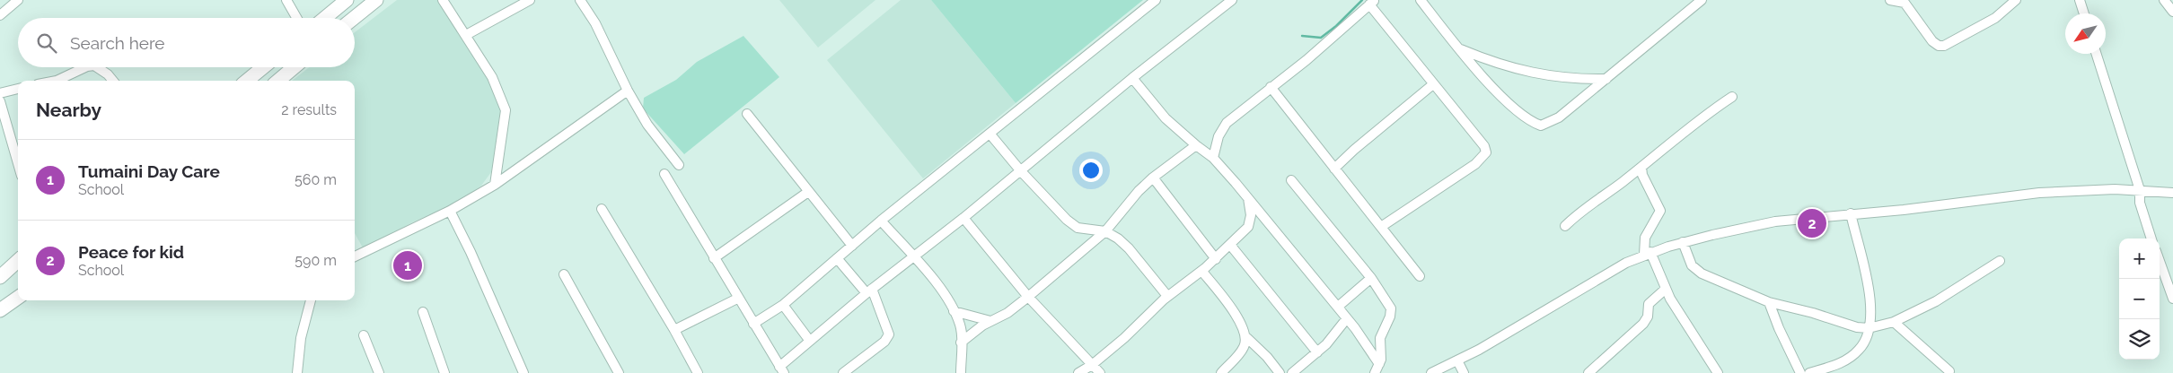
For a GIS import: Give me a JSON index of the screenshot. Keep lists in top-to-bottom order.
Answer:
{
  "north": "bottom left",
  "page": {
    "search": "Search here",
    "heading": ["Nearby", "2 results"],
    "list": [
      {
        "mark": "1",
        "name": "Tumaini Day Care",
        "note": "School",
        "value": "560 m"
      },
      {
        "mark": "2",
        "name": "Peace for kid",
        "note": "School",
        "value": "590 m"
      }
    ],
    "pins": ["2", "1"],
    "map_buttons": ["+", "−"]
  }
}
